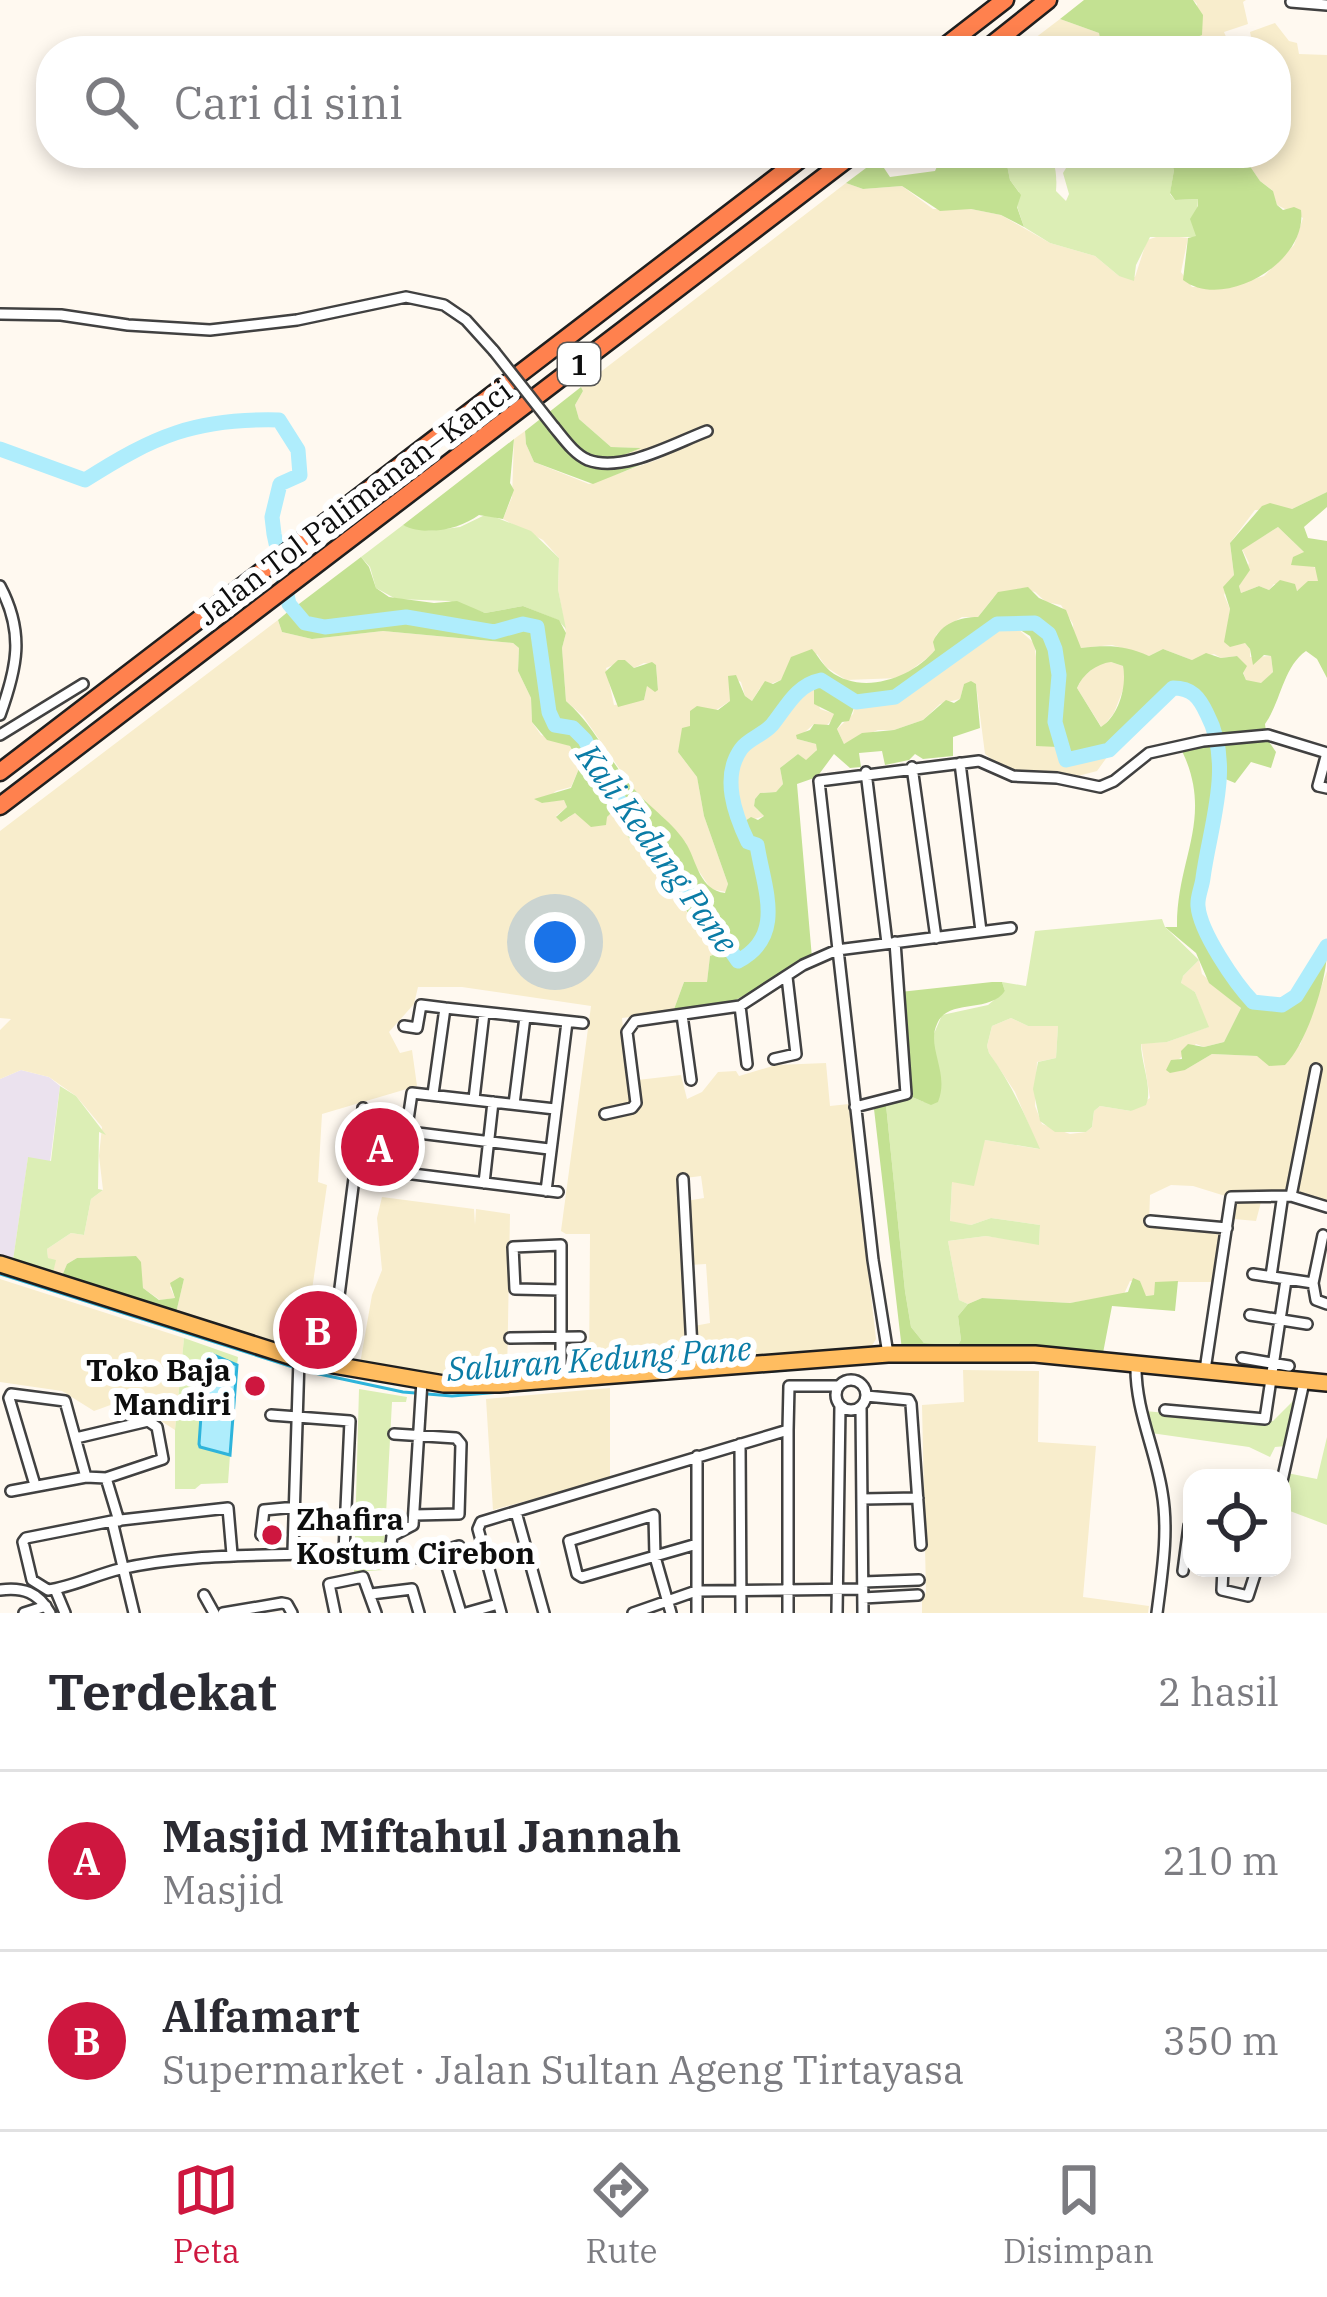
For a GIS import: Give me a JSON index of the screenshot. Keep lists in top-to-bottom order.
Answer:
{
  "streets": {
    "highway": ["1", "Jalan Tol Palimanan–Kanci"]
  },
  "water": ["Kali Kedung Pane", "Saluran Kedung Pane"],
  "places": ["Toko Baja Mandiri", "Zhafira Kostum Cirebon"],
  "page": {
    "search": "Cari di sini",
    "pins": ["A", "B"],
    "heading": ["Terdekat", "2 hasil"],
    "list": [
      {
        "mark": "A",
        "name": "Masjid Miftahul Jannah",
        "note": "Masjid",
        "value": "210 m"
      },
      {
        "mark": "B",
        "name": "Alfamart",
        "note": "Supermarket · Jalan Sultan Ageng Tirtayasa",
        "value": "350 m"
      }
    ],
    "nav": ["Peta", "Rute", "Disimpan"]
  }
}
